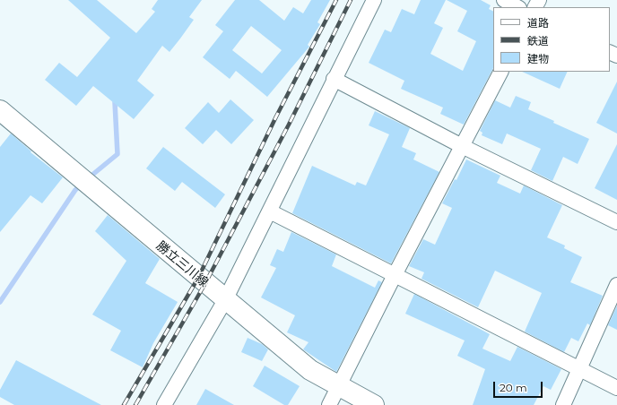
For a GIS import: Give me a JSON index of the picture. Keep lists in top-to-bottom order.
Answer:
{
  "streets": {
    "main road": ["勝立三川線"]
  },
  "legend": ["道路", "鉄道", "建物"],
  "scale_bar": "20 m"
}
